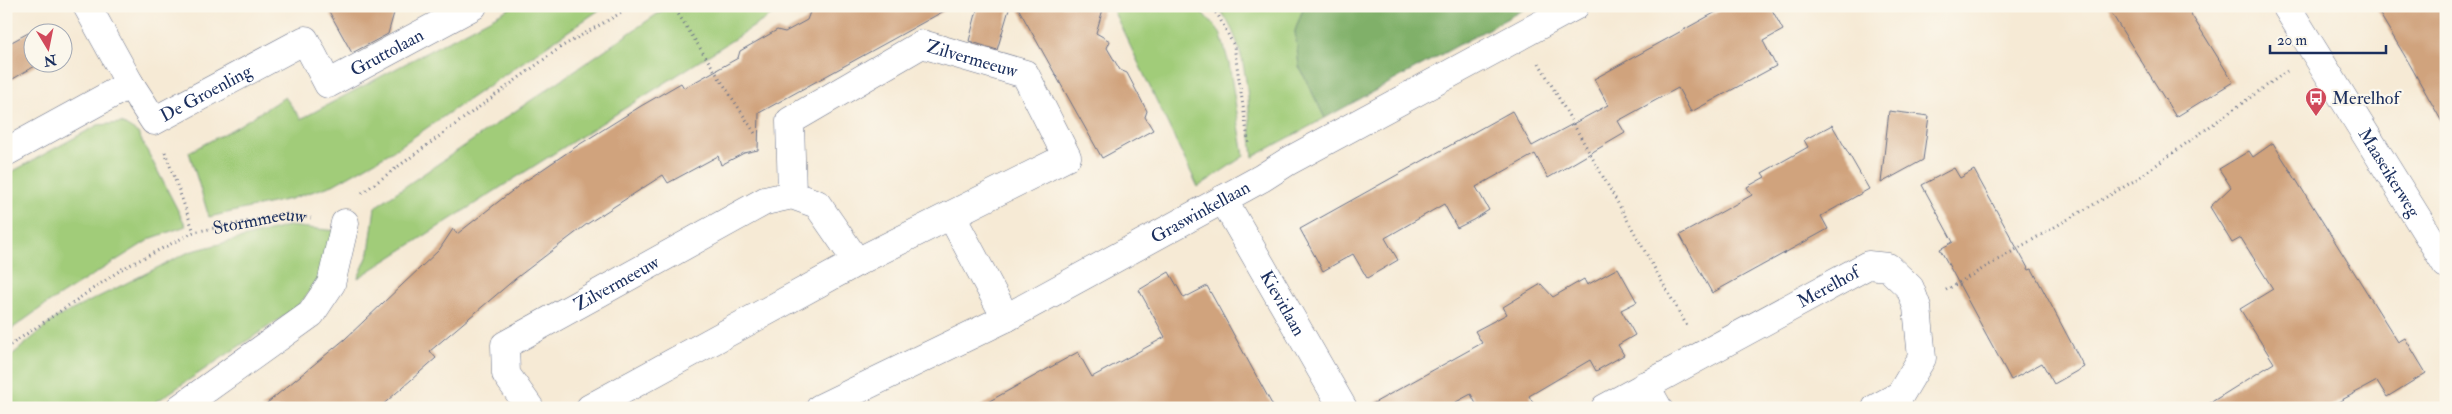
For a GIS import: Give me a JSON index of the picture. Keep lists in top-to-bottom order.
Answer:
{
  "streets": {
    "street": [
      "Gruttolaan",
      "Zilvermeeuw",
      "De Groenling",
      "Maaseikerweg",
      "Graswinkellaan",
      "Merelhof",
      "Kievitlaan"
    ],
    "path": ["Stormmeeuw"]
  },
  "crossings": [
    ["Gruttolaan", "De Groenling"],
    ["Graswinkellaan", "Kievitlaan"]
  ],
  "places": {
    "bus stop": ["Merelhof"]
  },
  "scale_bar": "20 m",
  "north": "bottom"
}
